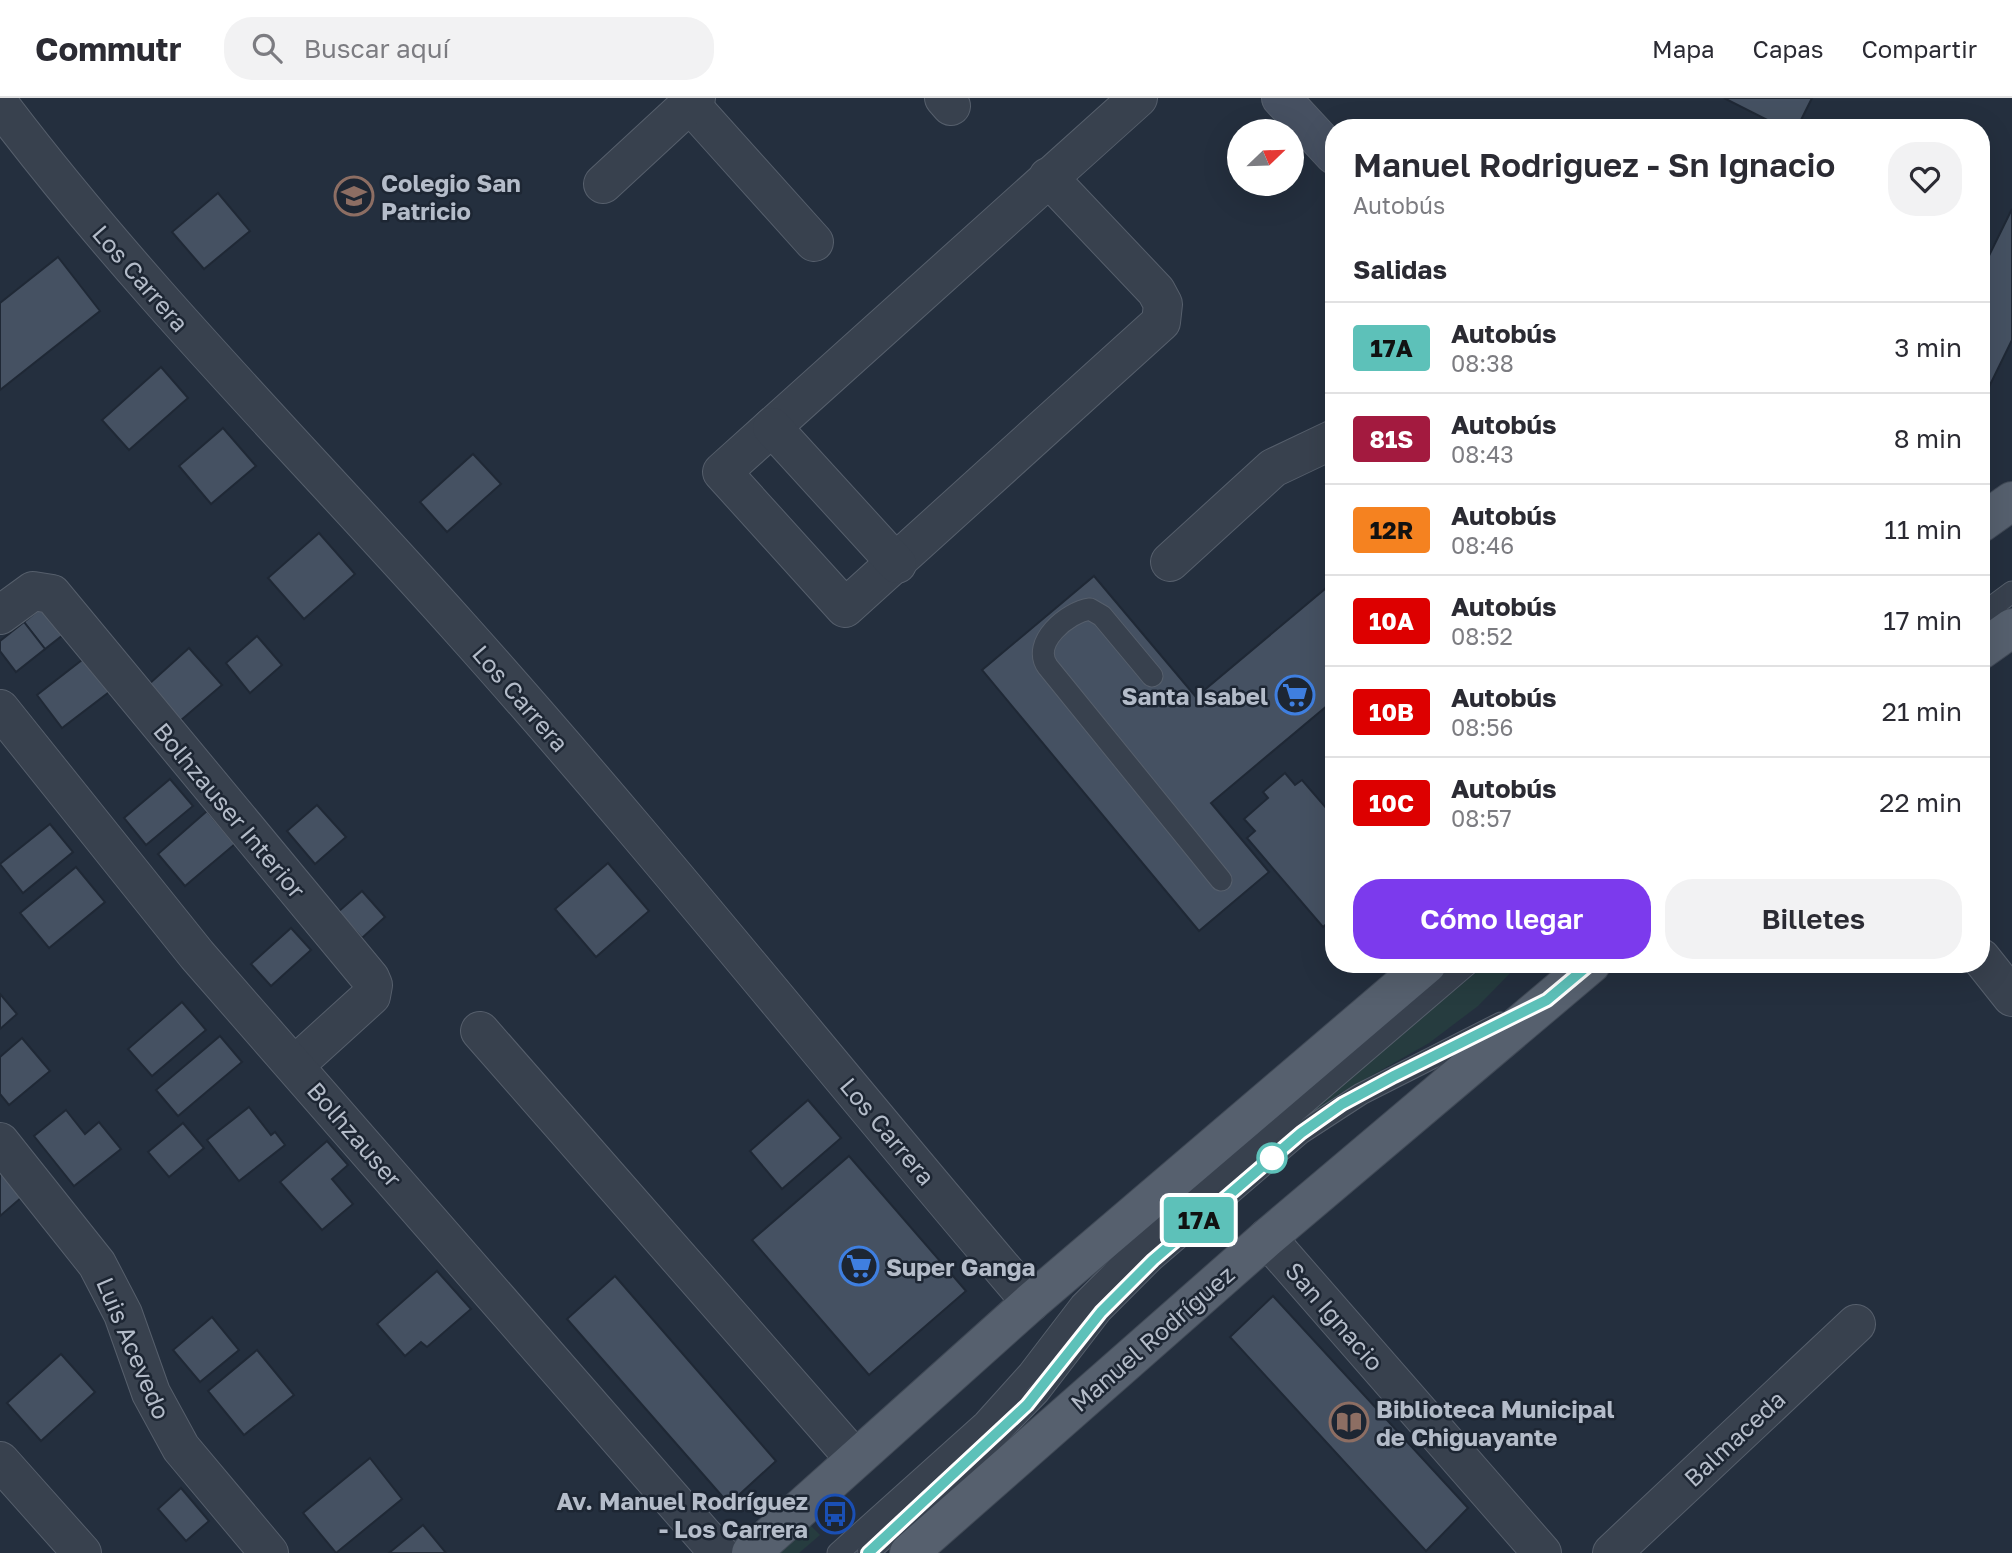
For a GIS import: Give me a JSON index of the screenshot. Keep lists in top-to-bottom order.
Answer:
{
  "streets": {
    "main road": ["Manuel Rodríguez"],
    "street": [
      "Los Carrera",
      "Bolhzauser Interior",
      "Bolhzauser",
      "San Ignacio",
      "Luis Acevedo",
      "Balmaceda"
    ]
  },
  "crossings": [
    ["Bolhzauser Interior", "Bolhzauser"],
    ["San Ignacio", "Manuel Rodríguez"]
  ],
  "places": {
    "school or university": ["Colegio San Patricio"],
    "supermarket": ["Santa Isabel", "Super Ganga"],
    "library": ["Biblioteca Municipal de Chiguayante"],
    "bus stop": ["Av. Manuel Rodríguez - Los Carrera"]
  },
  "lines": ["bus line 17A"],
  "north": "top right",
  "page": {
    "header": "Commutr",
    "search": "Buscar aquí",
    "nav": ["Mapa", "Capas", "Compartir"],
    "on_map": "17A",
    "heading": [
      ["Manuel Rodriguez - Sn Ignacio", "Autobús"],
      "Salidas"
    ],
    "list": [
      {
        "mark": "17A",
        "name": "Autobús",
        "note": "08:38",
        "value": "3 min"
      },
      {
        "mark": "81S",
        "name": "Autobús",
        "note": "08:43",
        "value": "8 min"
      },
      {
        "mark": "12R",
        "name": "Autobús",
        "note": "08:46",
        "value": "11 min"
      },
      {
        "mark": "10A",
        "name": "Autobús",
        "note": "08:52",
        "value": "17 min"
      },
      {
        "mark": "10B",
        "name": "Autobús",
        "note": "08:56",
        "value": "21 min"
      },
      {
        "mark": "10C",
        "name": "Autobús",
        "note": "08:57",
        "value": "22 min"
      }
    ],
    "buttons": ["Cómo llegar", "Billetes"]
  }
}
